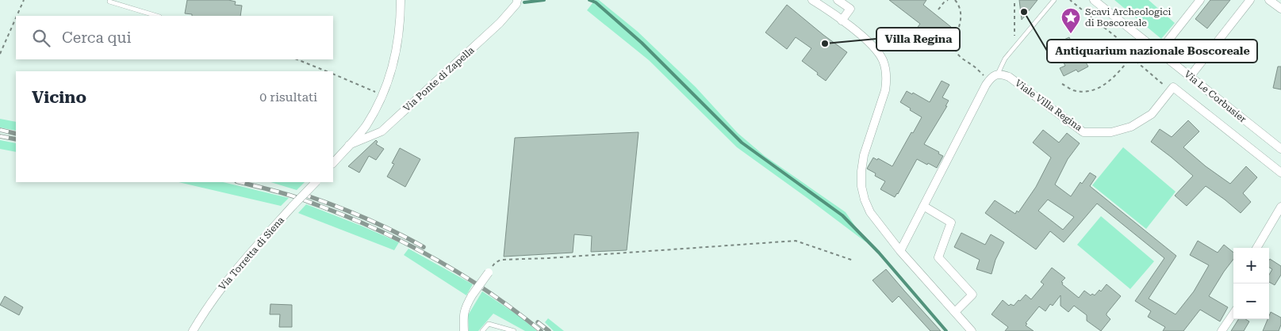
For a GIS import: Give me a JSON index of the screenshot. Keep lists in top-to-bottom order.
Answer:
{
  "streets": {
    "street": [
      "Via Ponte di Zapella",
      "Via Le Corbusier",
      "Viale Villa Regina",
      "Via Torretta di Siena"
    ]
  },
  "places": {
    "other": ["Antiquarium nazionale Boscoreale", "Villa Regina"],
    "place": ["Scavi Archeologici di Boscoreale"]
  },
  "page": {
    "search": "Cerca qui",
    "heading": ["Vicino", "0 risultati"],
    "map_buttons": ["+", "−"]
  }
}
